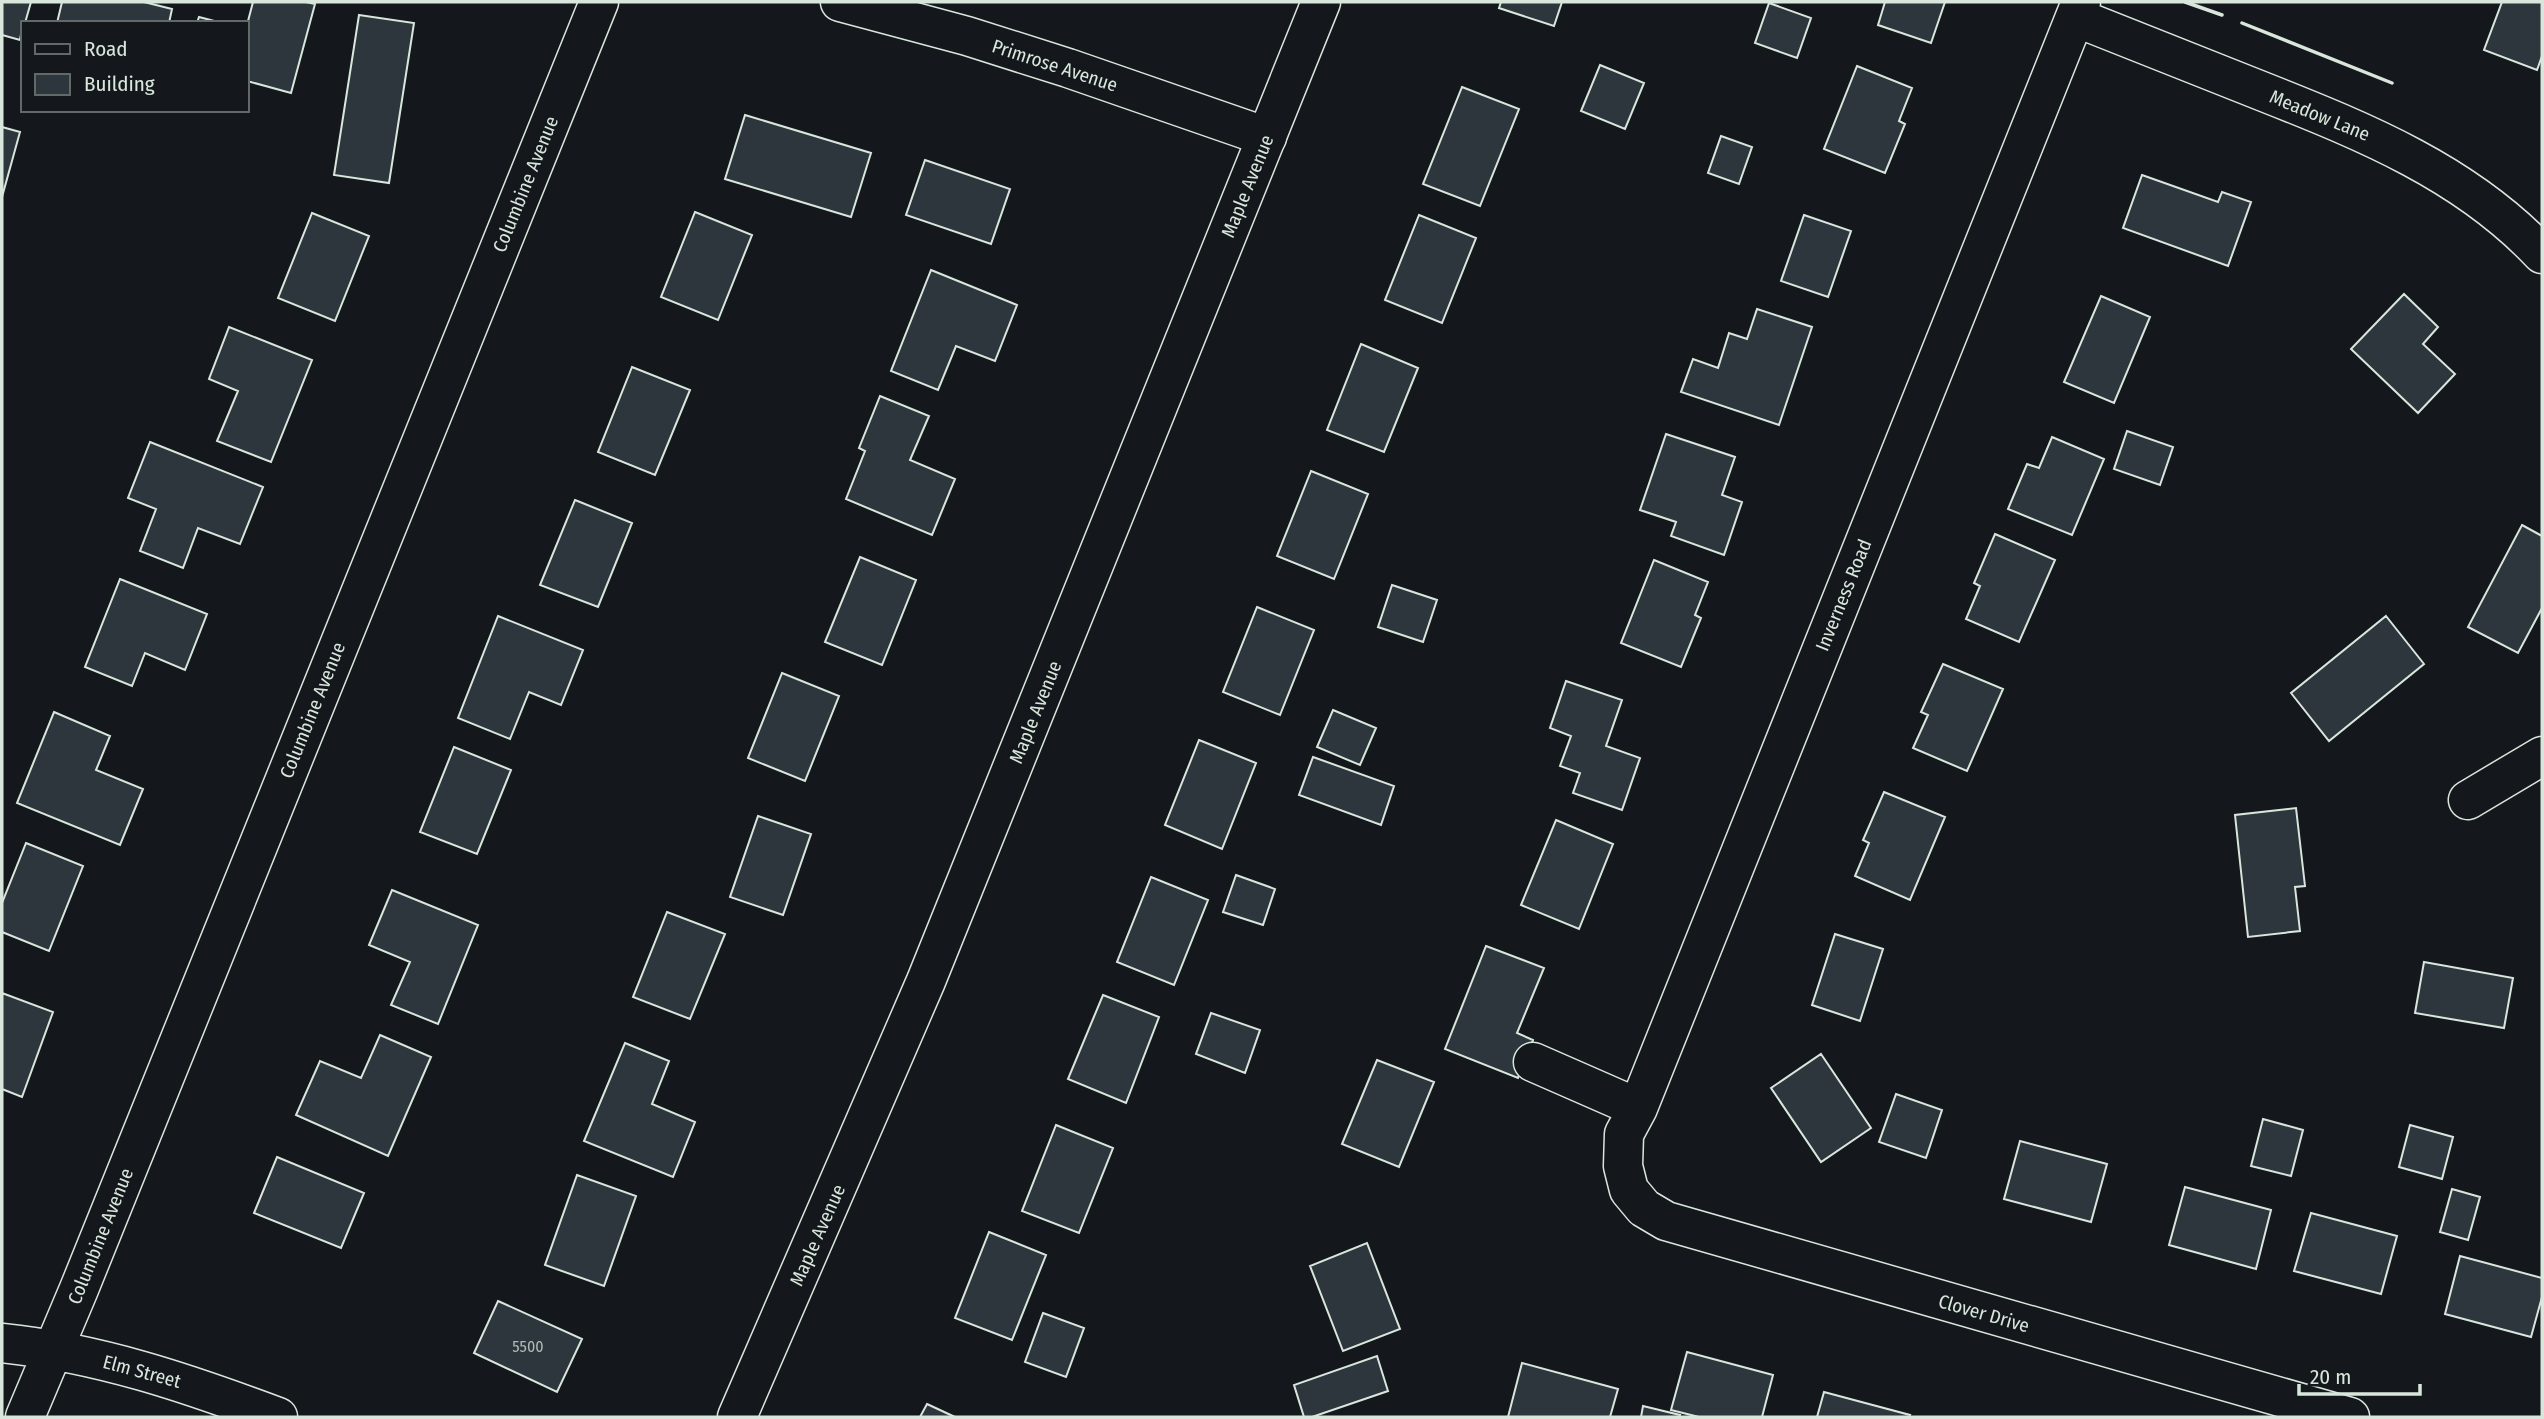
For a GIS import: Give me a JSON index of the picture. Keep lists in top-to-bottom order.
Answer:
{
  "streets": {
    "street": [
      "Primrose Avenue",
      "Meadow Lane",
      "Columbine Avenue",
      "Maple Avenue",
      "Inverness Road",
      "Clover Drive",
      "Elm Street"
    ]
  },
  "crossings": [
    ["Primrose Avenue", "Maple Avenue"],
    ["Meadow Lane", "Inverness Road"],
    ["Columbine Avenue", "Elm Street"],
    ["Inverness Road", "Clover Drive"]
  ],
  "house_numbers": ["5500"],
  "legend": ["Road", "Building"],
  "scale_bar": "20 m"
}
